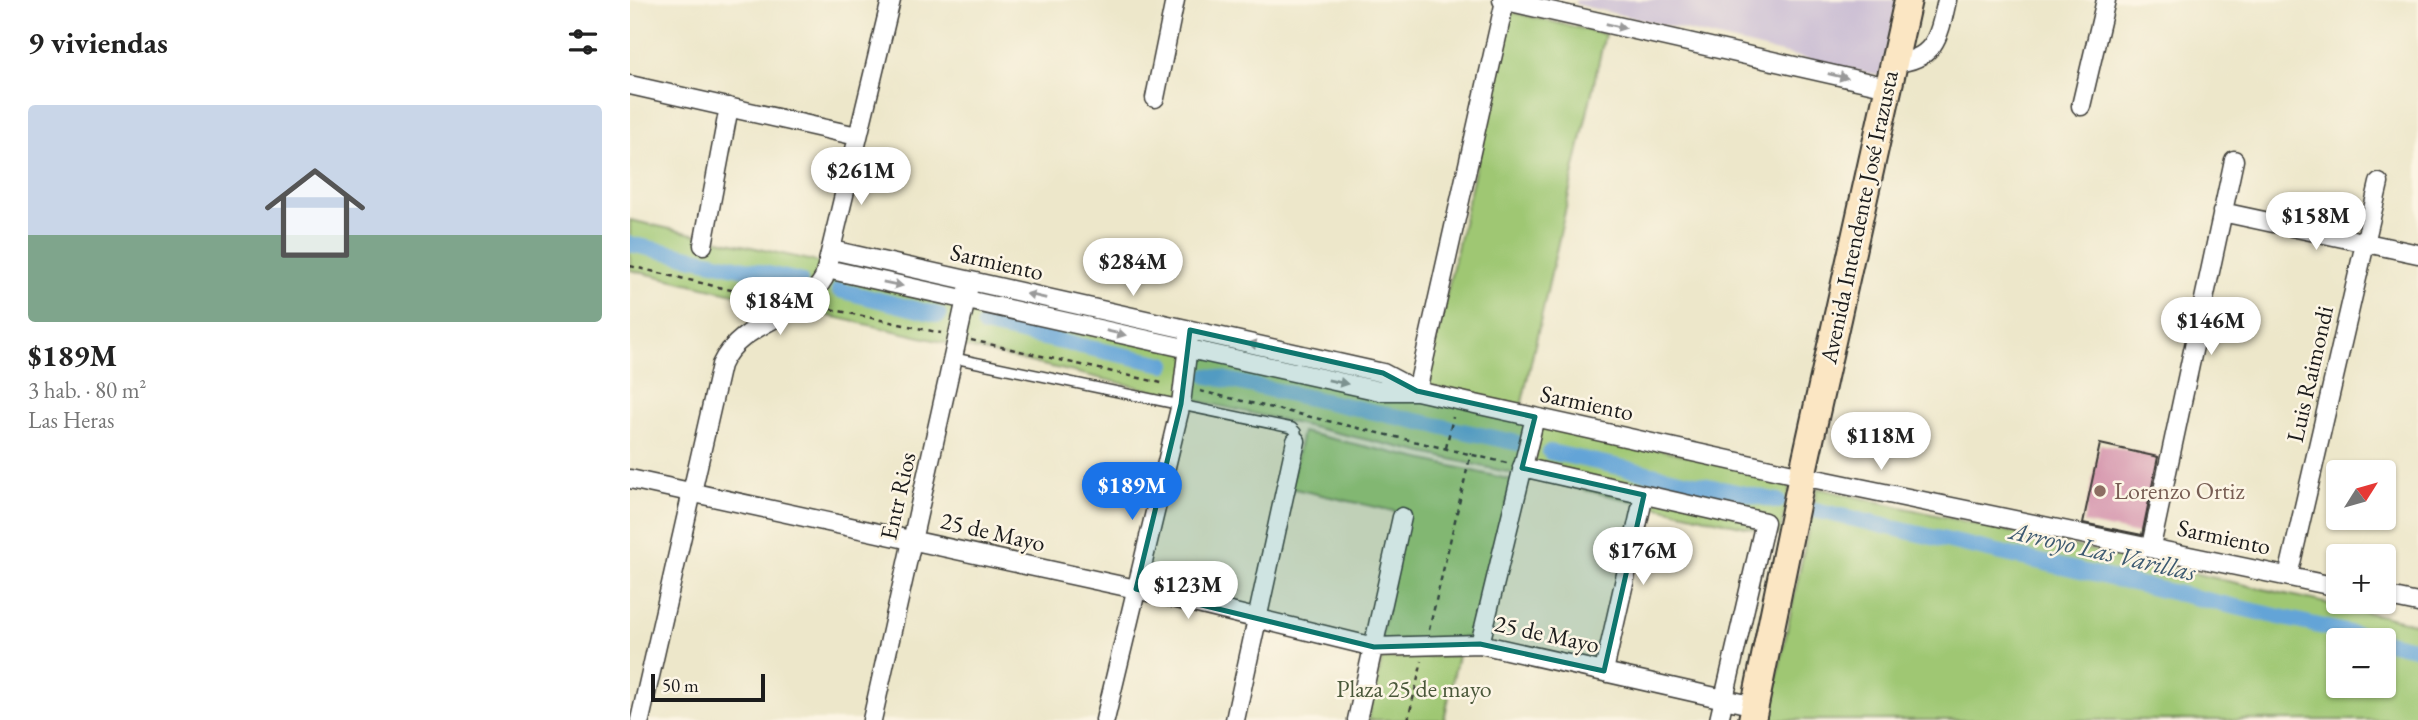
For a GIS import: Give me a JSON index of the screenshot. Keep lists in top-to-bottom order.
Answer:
{
  "streets": {
    "main road": ["Avenida Intendente José Irazusta"],
    "street": [
      "Sarmiento",
      "Luis Raimondi",
      "Entr Rios",
      "25 de Mayo"
    ]
  },
  "crossings": [
    ["Avenida Intendente José Irazusta", "Sarmiento"],
    ["Avenida Intendente José Irazusta", "25 de Mayo"],
    ["Sarmiento", "Luis Raimondi"],
    ["Sarmiento", "Entr Rios"],
    ["Entr Rios", "25 de Mayo"]
  ],
  "water": ["Arroyo Las Varillas"],
  "parks": ["Plaza 25 de mayo"],
  "places": ["Lorenzo Ortiz"],
  "scale_bar": "50 m",
  "north": "top right",
  "page": {
    "heading": "9 viviendas",
    "list": [
      {
        "name": "$189M",
        "note": "3 hab. · 80 m² · Las Heras"
      }
    ],
    "price": [
      "$261M",
      "$158M",
      "$284M",
      "$184M",
      "$146M",
      "$118M",
      "$189M",
      "$176M",
      "$123M"
    ],
    "map_buttons": ["+", "−"],
    "scale": "50 m"
  }
}
